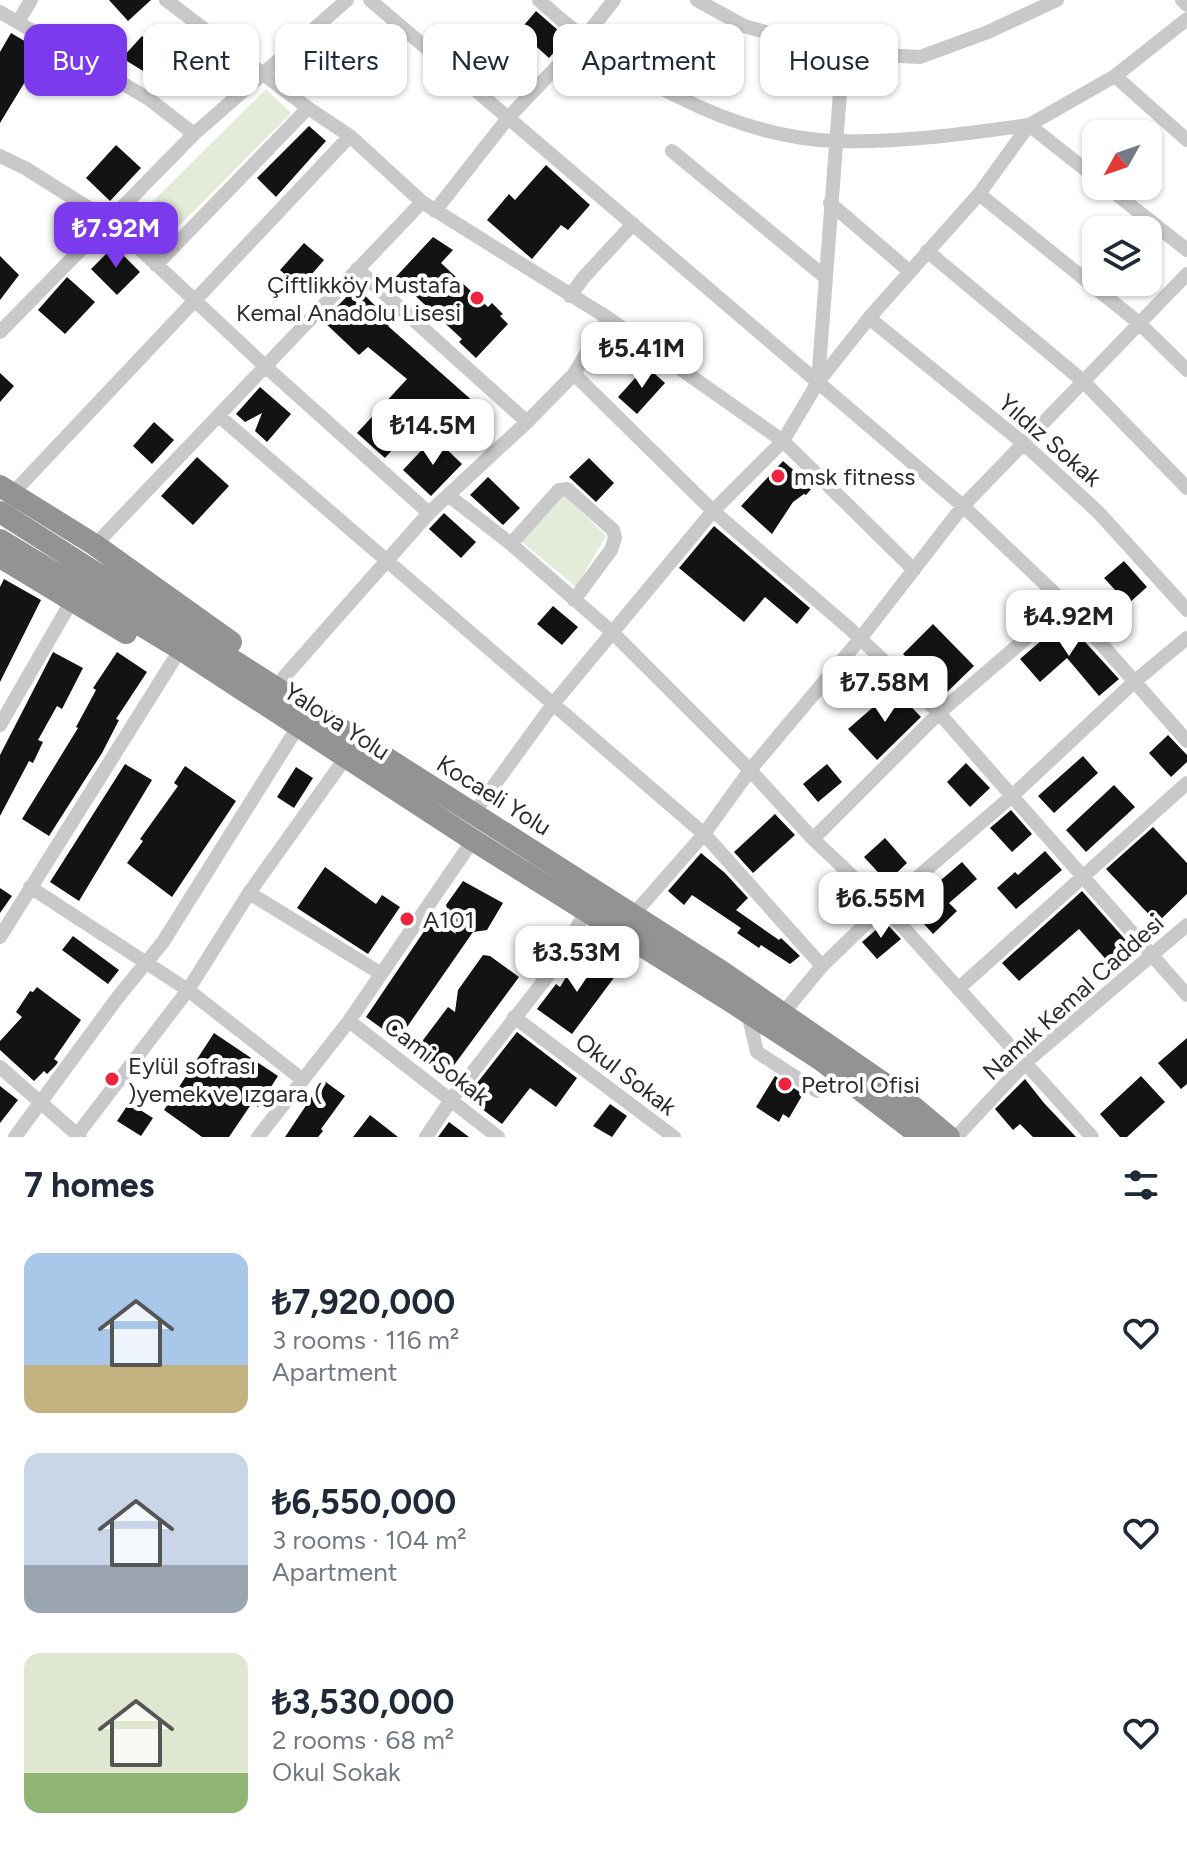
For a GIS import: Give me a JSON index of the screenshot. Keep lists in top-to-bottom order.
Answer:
{
  "streets": {
    "highway": ["Yalova Yolu", "Kocaeli̇ Yolu"],
    "street": [
      "Yıldız Sokak",
      "Namık Kemal Caddesi",
      "Cami Sokak",
      "Okul Sokak"
    ]
  },
  "places": [
    "Çiftlikköy Mustafa Kemal Anadolu Lisesi",
    "msk fitness",
    "A101",
    "Eylül sofrası )yemek ve ızgara (",
    "Petrol Ofisi"
  ],
  "north": "bottom left",
  "page": {
    "chip": [
      "Buy",
      "Rent",
      "Filters",
      "New",
      "Apartment",
      "House"
    ],
    "price": [
      "₺7.92M",
      "₺5.41M",
      "₺14.5M",
      "₺4.92M",
      "₺7.58M",
      "₺6.55M",
      "₺3.53M"
    ],
    "heading": "7 homes",
    "list": [
      {
        "name": "₺7,920,000",
        "note": "3 rooms · 116 m² · Apartment"
      },
      {
        "name": "₺6,550,000",
        "note": "3 rooms · 104 m² · Apartment"
      },
      {
        "name": "₺3,530,000",
        "note": "2 rooms · 68 m² · Okul Sokak"
      }
    ]
  }
}
